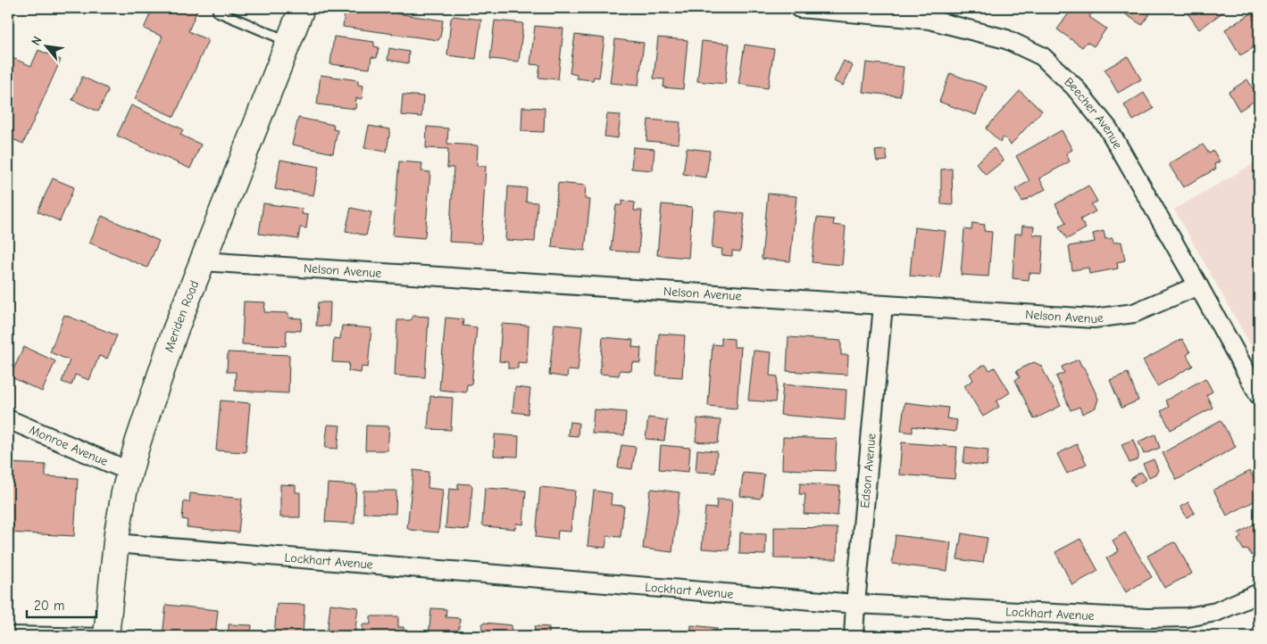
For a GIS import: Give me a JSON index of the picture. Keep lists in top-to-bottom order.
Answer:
{
  "streets": {
    "main road": ["Meriden Road"],
    "street": [
      "Beecher Avenue",
      "Nelson Avenue",
      "Monroe Avenue",
      "Edson Avenue",
      "Lockhart Avenue"
    ]
  },
  "crossings": [
    ["Beecher Avenue", "Nelson Avenue"],
    ["Nelson Avenue", "Meriden Road"],
    ["Nelson Avenue", "Edson Avenue"],
    ["Meriden Road", "Monroe Avenue"],
    ["Meriden Road", "Lockhart Avenue"],
    ["Edson Avenue", "Lockhart Avenue"]
  ],
  "scale_bar": "20 m",
  "north": "top left"
}
